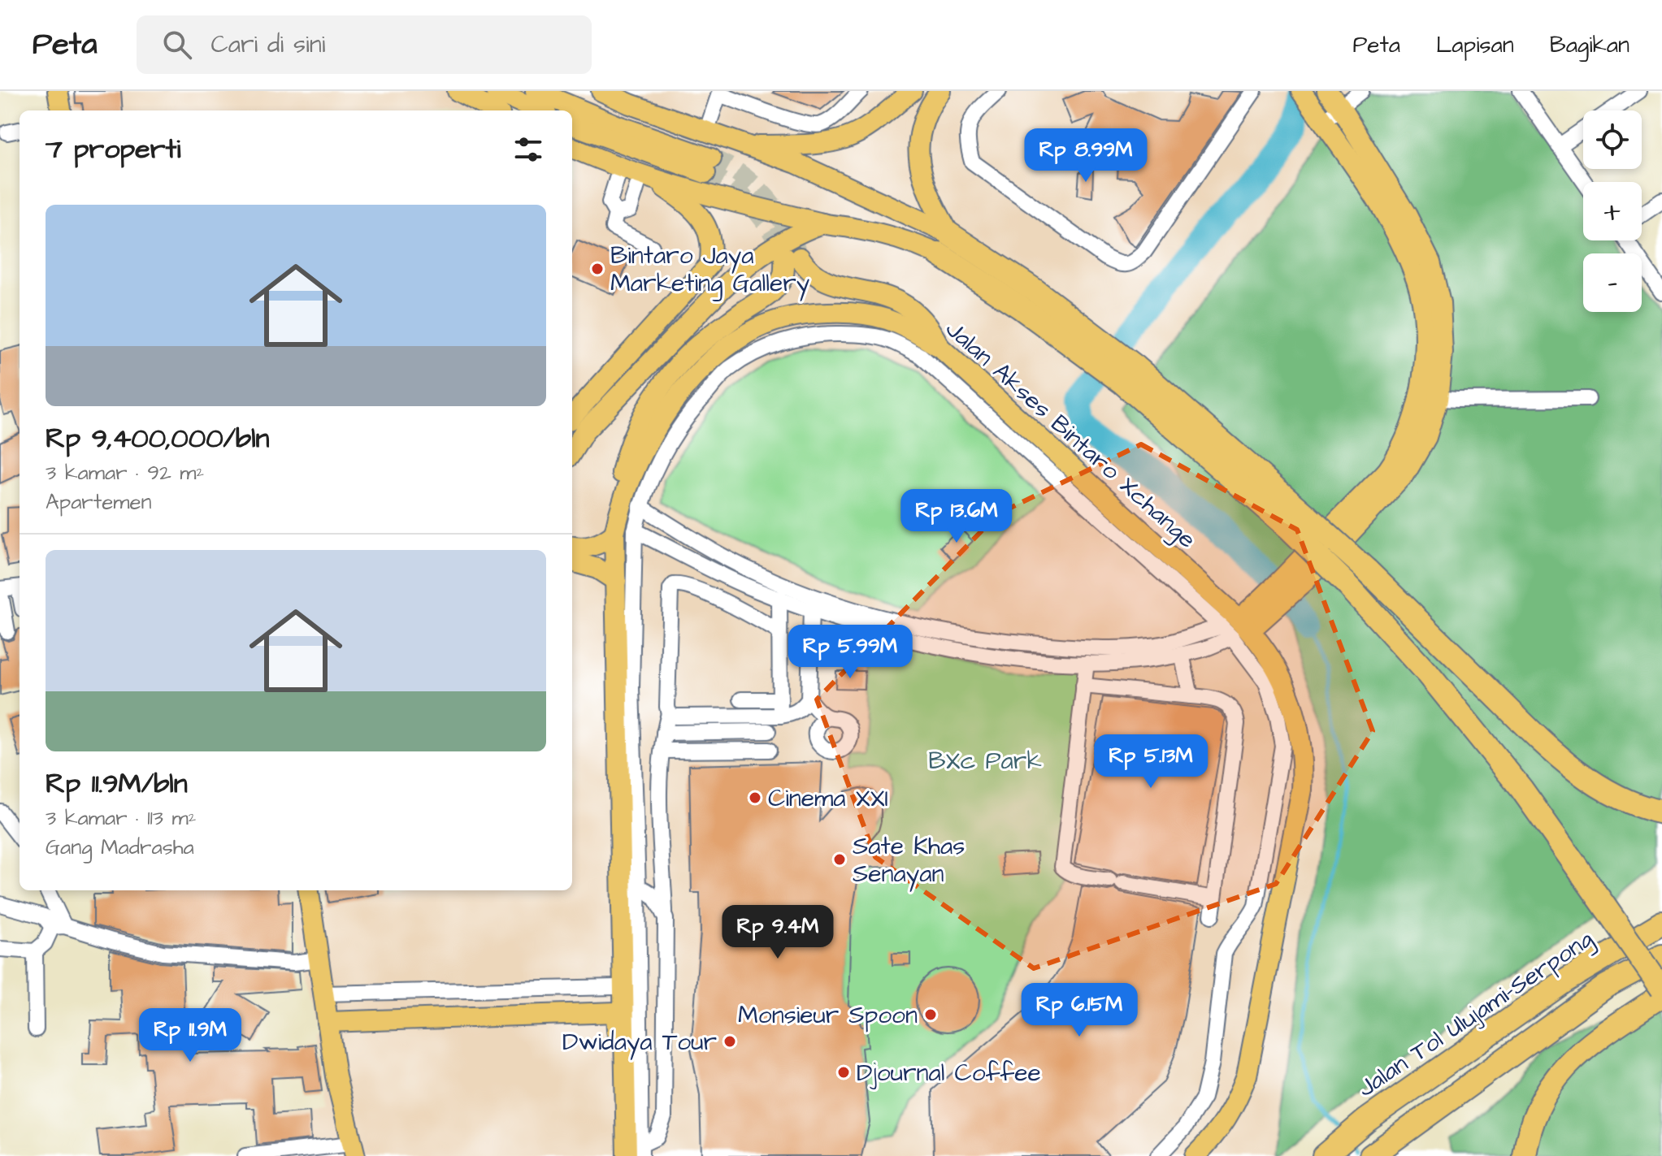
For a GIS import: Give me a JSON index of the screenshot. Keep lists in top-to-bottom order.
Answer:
{
  "streets": {
    "highway": ["Jalan Tol Ulujami–Serpong"],
    "main road": ["Jalan Akses Bintaro Xchange"]
  },
  "parks": ["BXc Park"],
  "places": [
    "Bintaro Jaya Marketing Gallery",
    "Cinema XXI",
    "Sate Khas Senayan",
    "Monsieur Spoon",
    "Dwidaya Tour",
    "Djournal Coffee"
  ],
  "page": {
    "header": "Peta",
    "search": "Cari di sini",
    "nav": ["Peta", "Lapisan", "Bagikan"],
    "map_buttons": ["+", "−"],
    "heading": "7 properti",
    "price": [
      "Rp 8.99M",
      "Rp 13.6M",
      "Rp 5.99M",
      "Rp 5.13M",
      "Rp 9.4M",
      "Rp 6.15M",
      "Rp 11.9M"
    ],
    "list": [
      {
        "name": "Rp 9,400,000/bln",
        "note": "3 kamar · 92 m² · Apartemen"
      },
      {
        "name": "Rp 11.9M/bln",
        "note": "3 kamar · 113 m² · Gang Madrasha"
      }
    ]
  }
}
